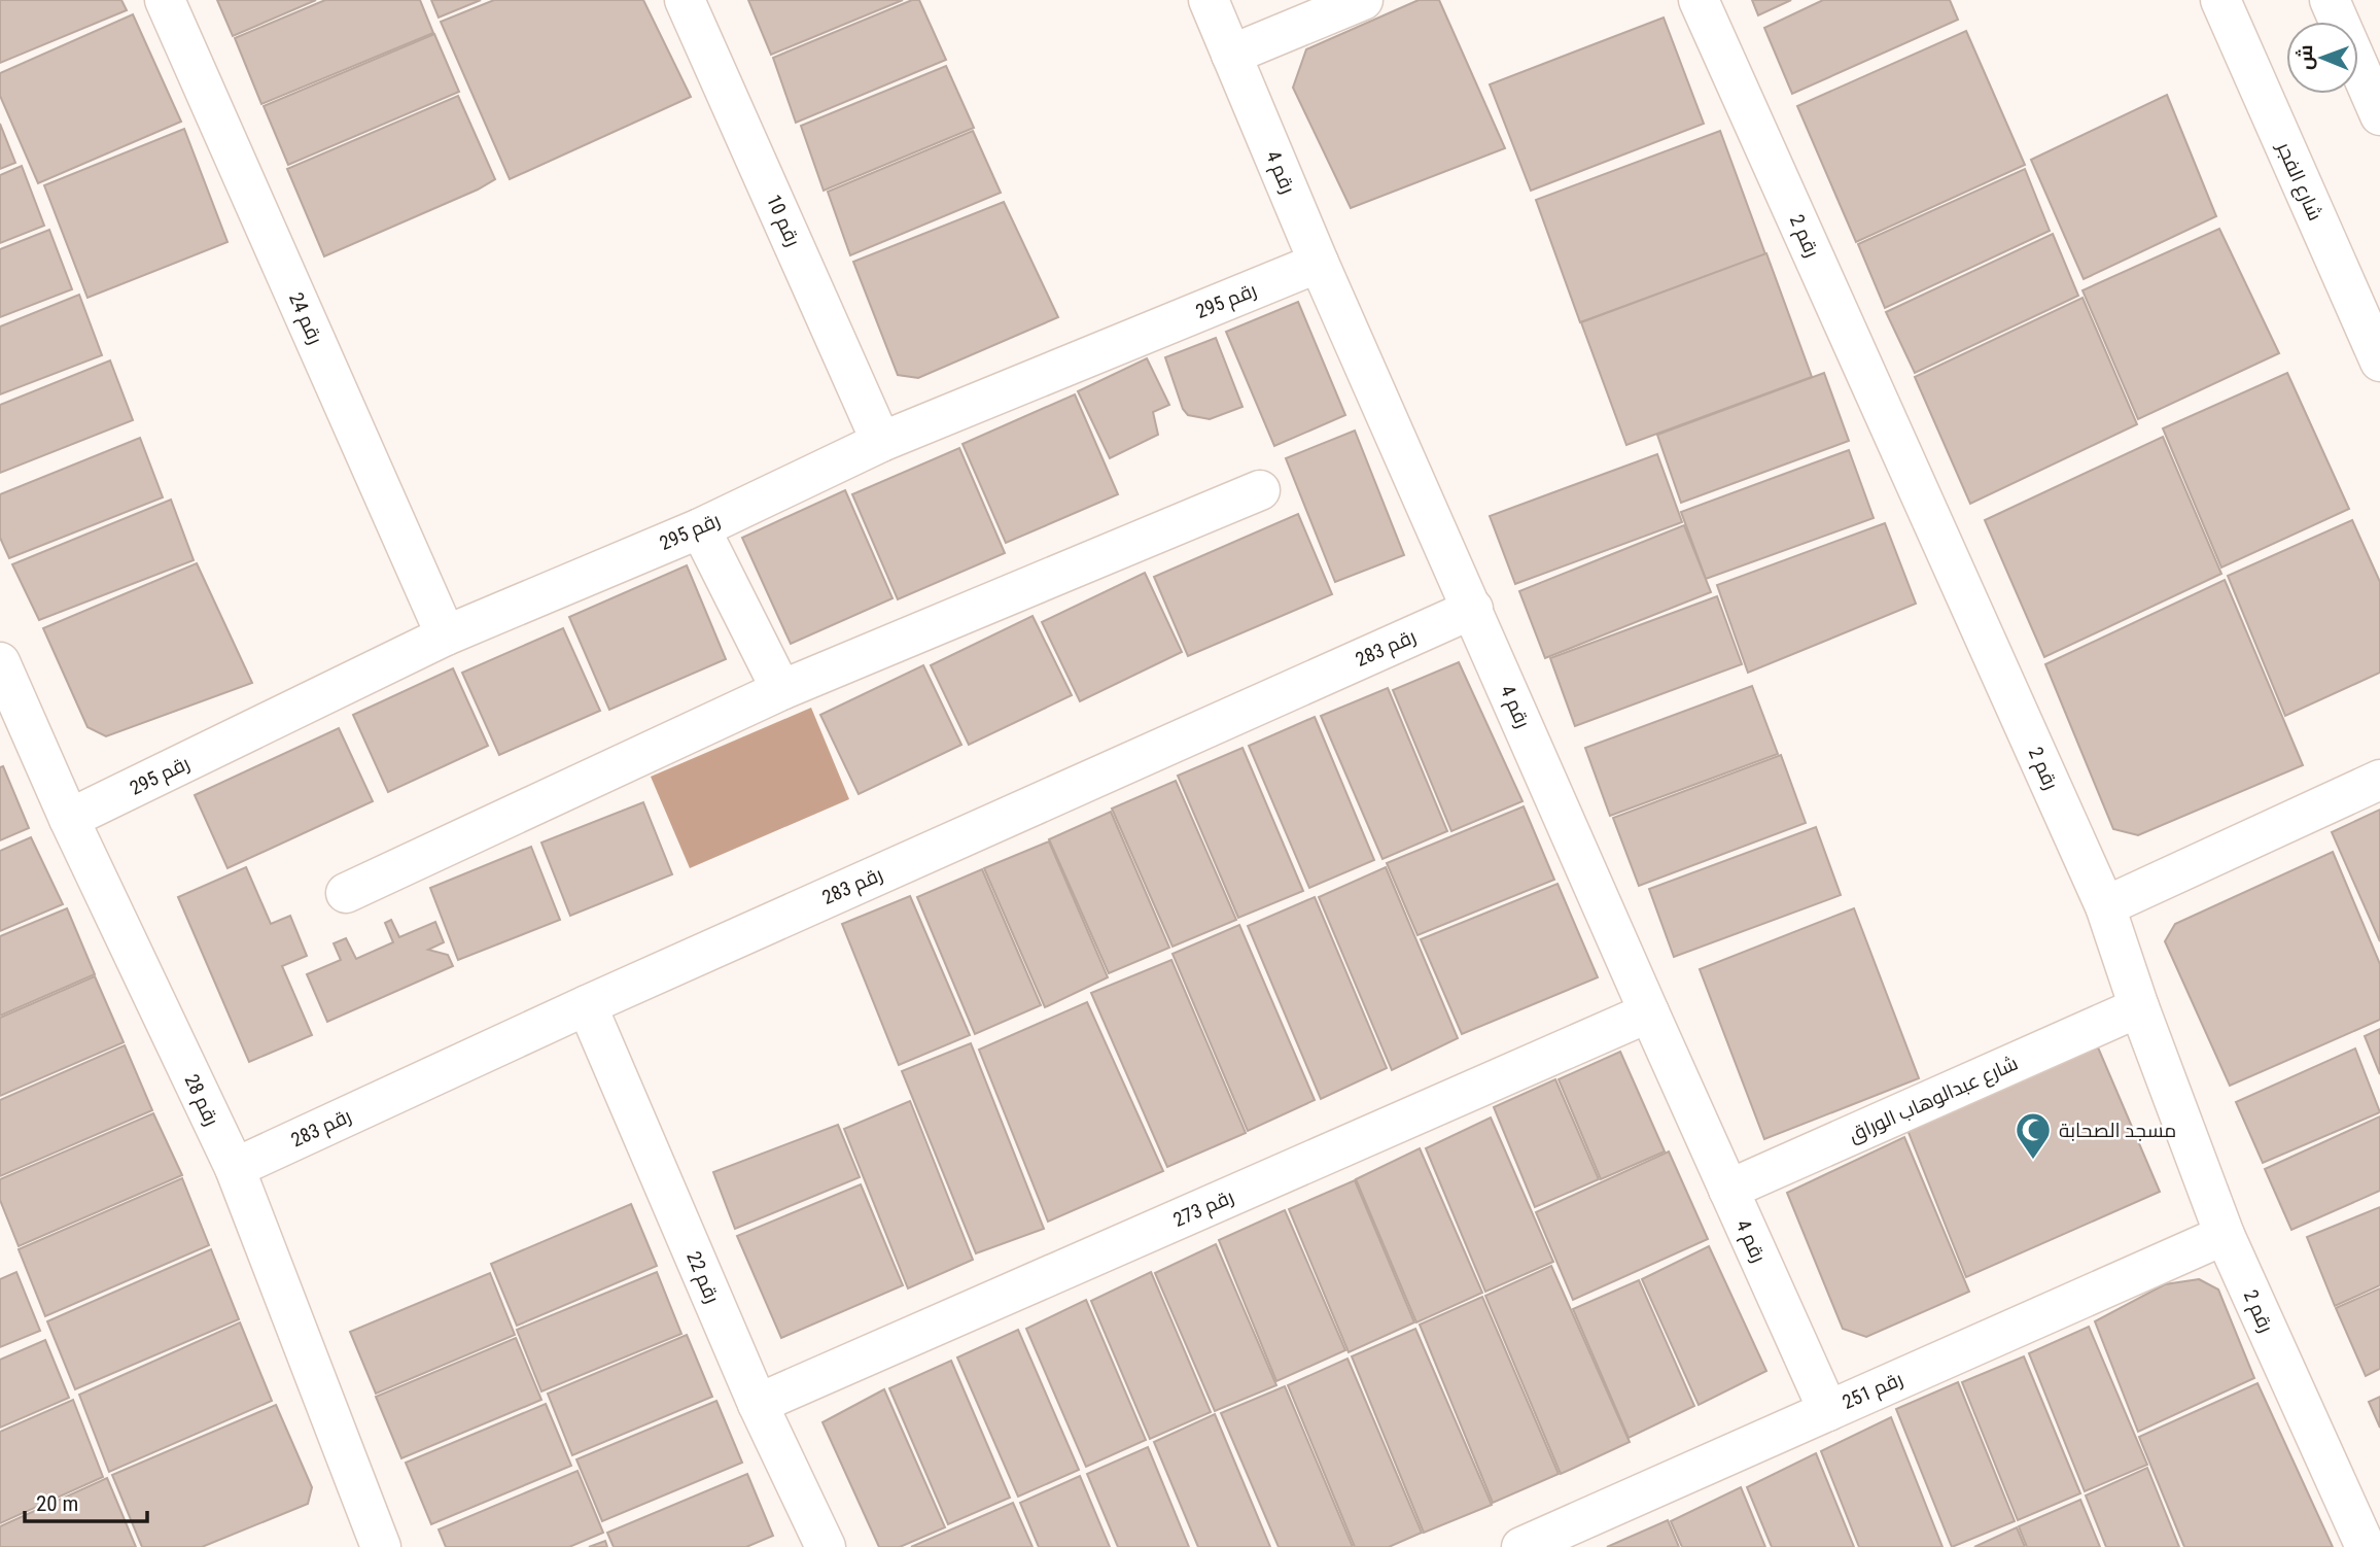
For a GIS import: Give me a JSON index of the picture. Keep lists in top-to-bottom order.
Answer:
{
  "streets": {
    "street": [
      "رقم 4",
      "شارع الفجر",
      "رقم 10",
      "رقم 2",
      "رقم 295",
      "رقم 24",
      "رقم 283",
      "شارع عبدالوهاب الوراق",
      "رقم 28",
      "رقم 273",
      "رقم 22",
      "رقم 251"
    ]
  },
  "crossings": [
    ["رقم 4", "رقم 295"],
    ["رقم 4", "رقم 283"],
    ["رقم 4", "شارع عبدالوهاب الوراق"],
    ["رقم 4", "رقم 273"],
    ["رقم 4", "رقم 251"],
    ["رقم 10", "رقم 295"],
    ["رقم 2", "شارع عبدالوهاب الوراق"],
    ["رقم 2", "رقم 251"],
    ["رقم 295", "رقم 24"],
    ["رقم 295", "رقم 28"],
    ["رقم 283", "رقم 28"],
    ["رقم 283", "رقم 22"],
    ["رقم 273", "رقم 22"]
  ],
  "places": {
    "mosque": ["مسجد الصحابة"]
  },
  "scale_bar": "20 m",
  "north": "left"
}
